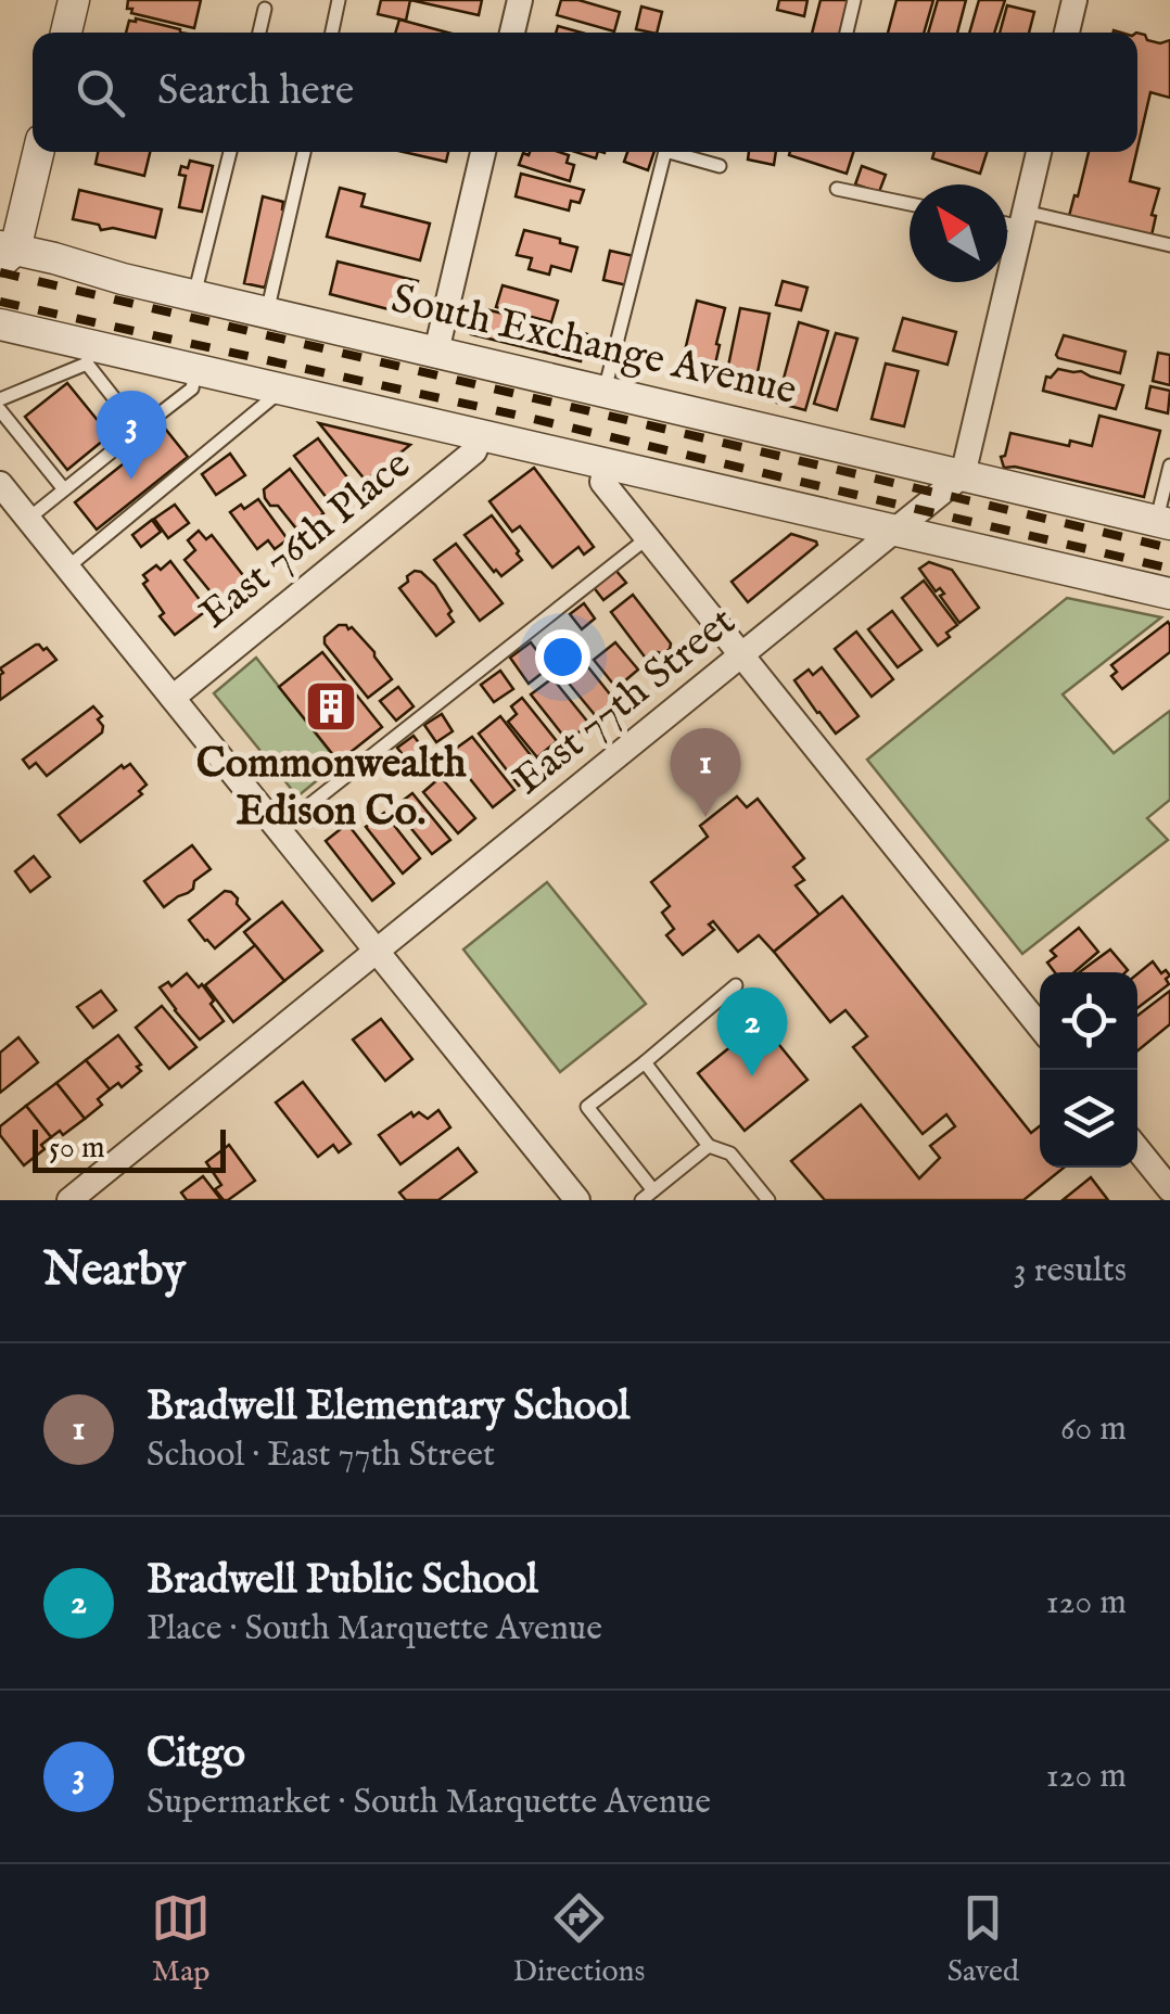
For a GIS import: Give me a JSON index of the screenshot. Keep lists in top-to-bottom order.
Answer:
{
  "streets": {
    "street": ["South Exchange Avenue", "East 76th Place", "East 77th Street"]
  },
  "crossings": [
    ["South Exchange Avenue", "East 77th Street"]
  ],
  "places": {
    "building": ["Commonwealth Edison Co."]
  },
  "scale_bar": "50 m",
  "north": "top left",
  "page": {
    "search": "Search here",
    "pins": ["3", "1", "2"],
    "scale": "50 m",
    "heading": ["Nearby", "3 results"],
    "list": [
      {
        "mark": "1",
        "name": "Bradwell Elementary School",
        "note": "School · East 77th Street",
        "value": "60 m"
      },
      {
        "mark": "2",
        "name": "Bradwell Public School",
        "note": "Place · South Marquette Avenue",
        "value": "120 m"
      },
      {
        "mark": "3",
        "name": "Citgo",
        "note": "Supermarket · South Marquette Avenue",
        "value": "120 m"
      }
    ],
    "nav": ["Map", "Directions", "Saved"]
  }
}
